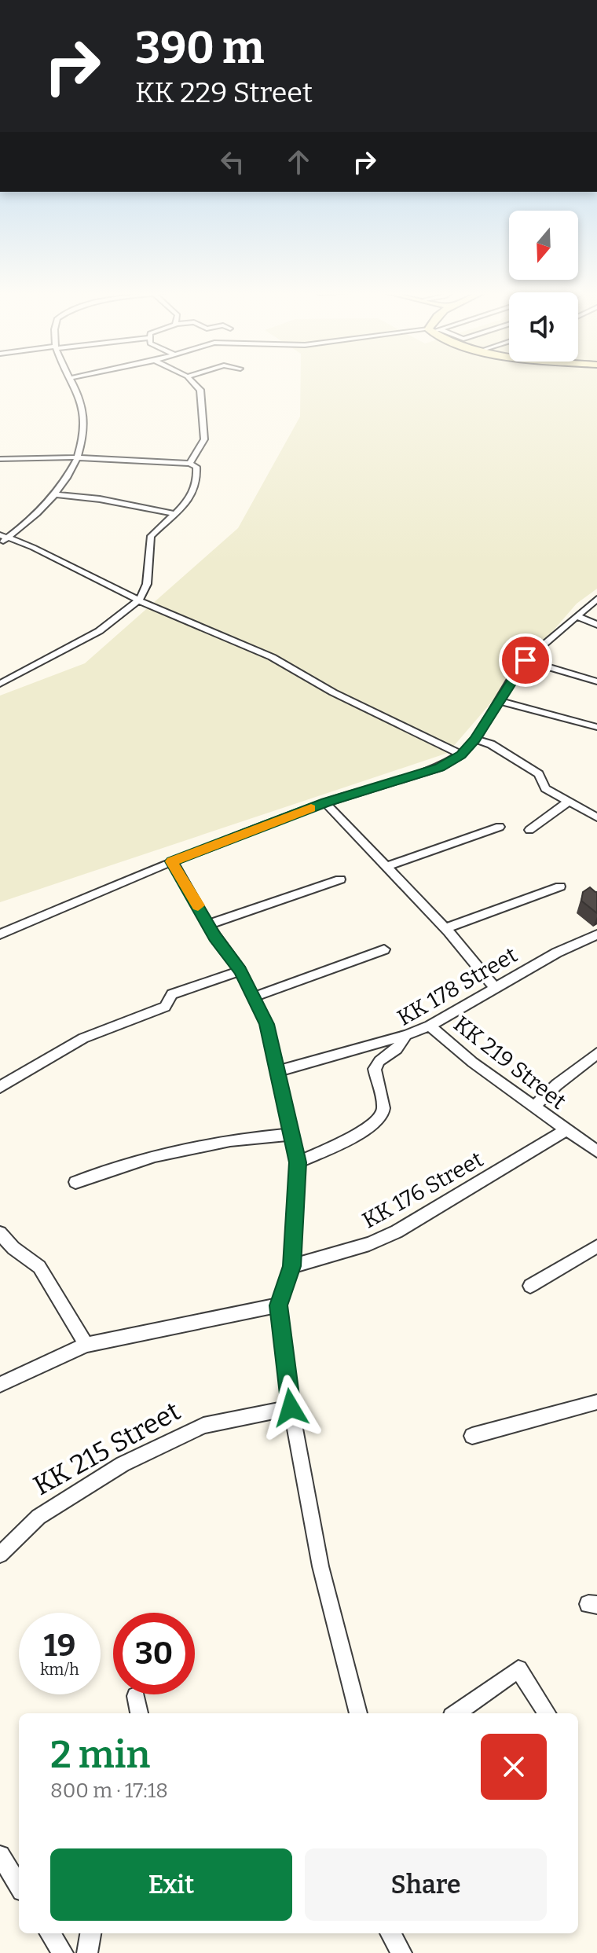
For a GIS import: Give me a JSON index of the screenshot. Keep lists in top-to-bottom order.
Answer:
{
  "streets": {
    "street": [
      "KK 178 Street",
      "KK 219 Street",
      "KK 176 Street",
      "KK 215 Street"
    ]
  },
  "crossings": [
    ["KK 178 Street", "KK 219 Street"],
    ["KK 219 Street", "KK 176 Street"]
  ],
  "north": "bottom",
  "page": {
    "turn": ["390 m", "KK 229 Street"],
    "speed": "19 km/h",
    "limit": "30",
    "heading": ["2 min", "800 m · 17:18"],
    "buttons": ["Exit", "Share"]
  }
}
